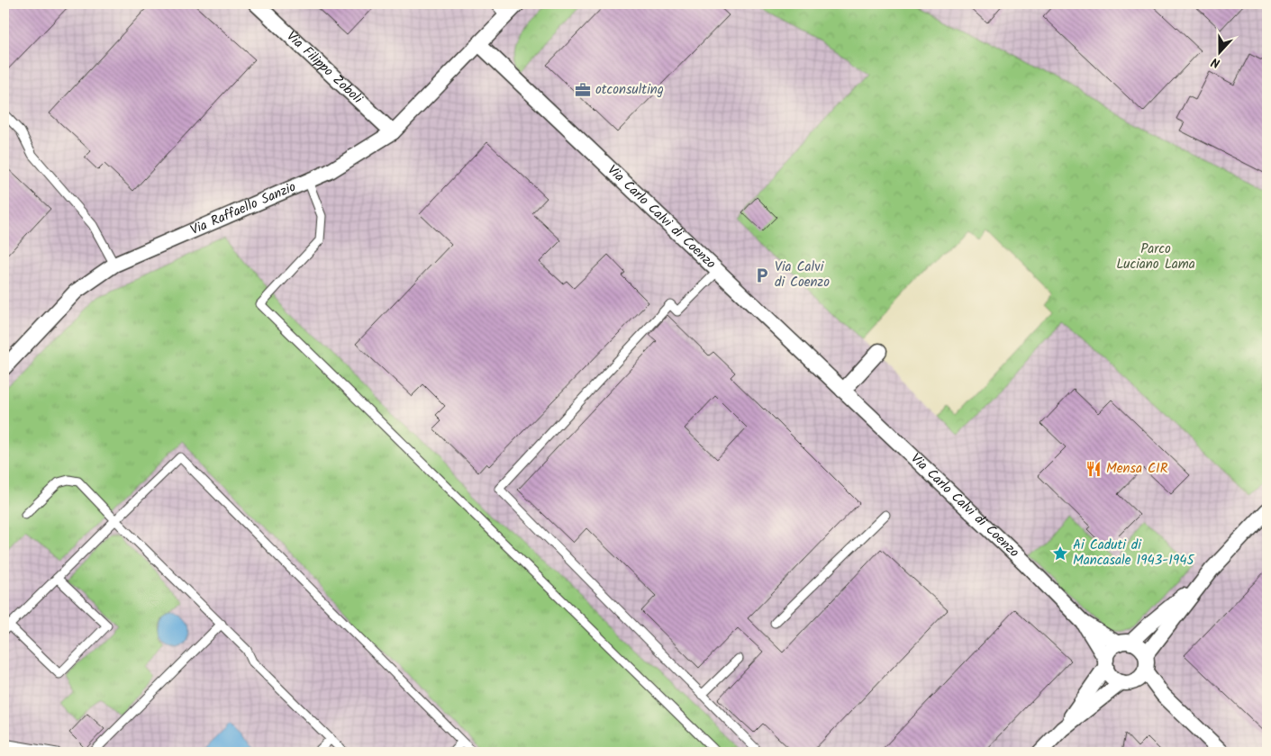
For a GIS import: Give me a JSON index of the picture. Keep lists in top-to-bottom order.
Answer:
{
  "streets": {
    "street": ["Via Filippo Zoboli", "Via Raffaello Sanzio", "Via Carlo Calvi di Coenzo"]
  },
  "crossings": [
    ["Via Filippo Zoboli", "Via Raffaello Sanzio"],
    ["Via Raffaello Sanzio", "Via Carlo Calvi di Coenzo"]
  ],
  "parks": ["Parco Luciano Lama"],
  "places": {
    "office": ["otconsulting"],
    "parking": ["Via Calvi di Coenzo"],
    "restaurant": ["Mensa CIR"],
    "place": ["Ai Caduti di Mancasale 1943-1945"]
  },
  "north": "bottom"
}
